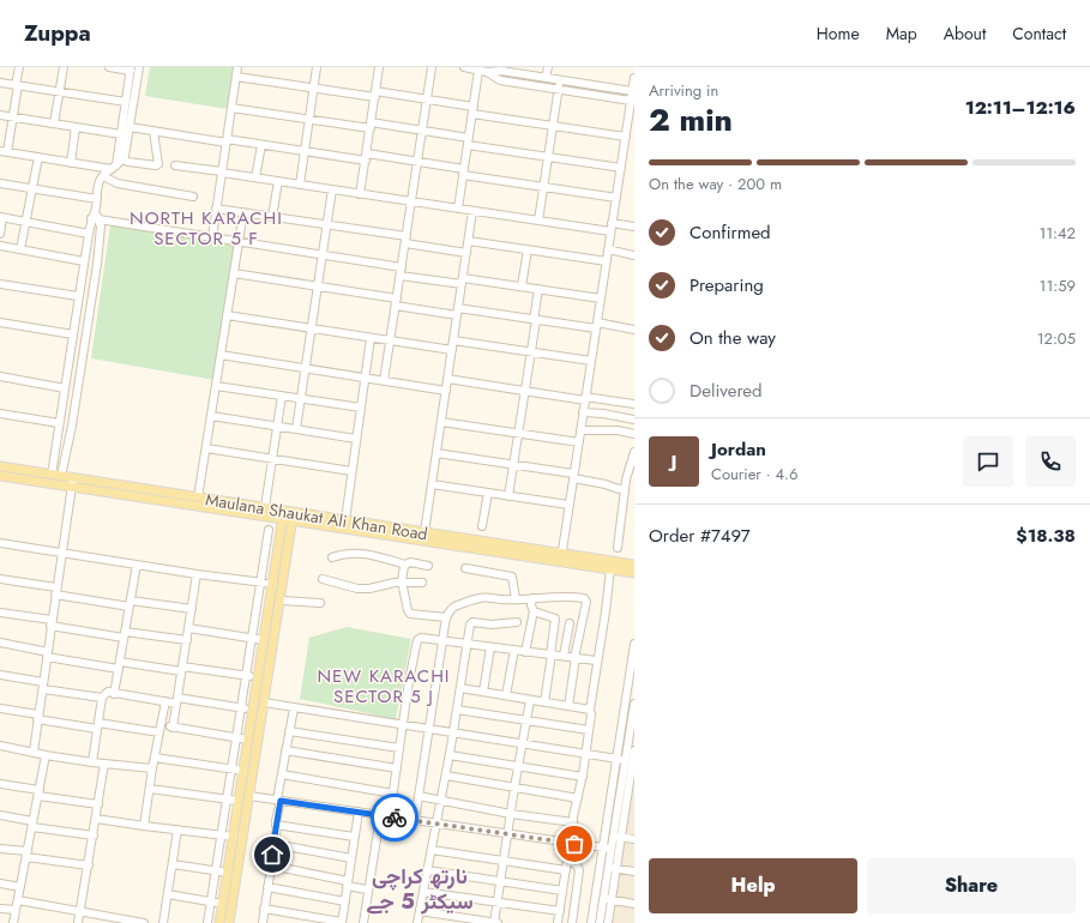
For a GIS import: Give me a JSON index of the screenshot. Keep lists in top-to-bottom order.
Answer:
{
  "streets": {
    "main road": ["Maulana Shaukat Ali Khan Road"]
  },
  "districts": ["NORTH KARACHI SECTOR 5 F", "NEW KARACHI SECTOR 5 J", "نارتھ کراچی سیکٹر 5 جے"],
  "page": {
    "header": "Zuppa",
    "nav": [
      "Home",
      "Map",
      "About",
      "Contact"
    ],
    "heading": ["2 min", "Arriving in", "12:11–12:16"],
    "panel": [
      "Jordan",
      "Courier · 4.6",
      "Order #7497",
      "$18.38"
    ],
    "bar": "On the way · 200 m",
    "list": [
      ["Confirmed", "11:42"],
      ["Preparing", "11:59"],
      ["On the way", "12:05"],
      "Delivered"
    ],
    "round": "J",
    "buttons": ["Help", "Share"]
  }
}
